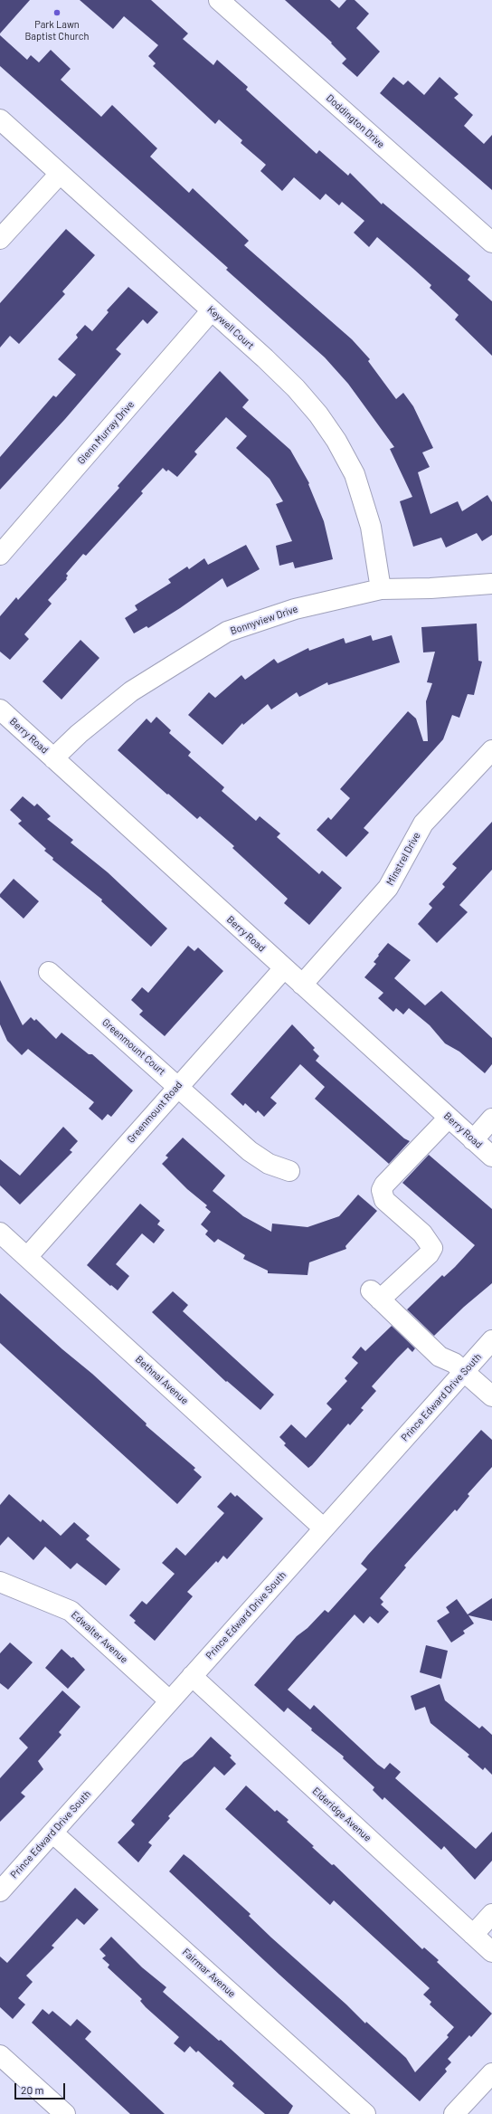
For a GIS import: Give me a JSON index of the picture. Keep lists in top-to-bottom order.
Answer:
{
  "streets": {
    "street": [
      "Doddington Drive",
      "Keywell Court",
      "Glenn Murray Drive",
      "Bonnyview Drive",
      "Berry Road",
      "Minstrel Drive",
      "Greenmount Court",
      "Greenmount Road",
      "Bethnal Avenue",
      "Prince Edward Drive South",
      "Edwalter Avenue",
      "Elderidge Avenue",
      "Fairmar Avenue"
    ]
  },
  "crossings": [
    ["Keywell Court", "Glenn Murray Drive"],
    ["Keywell Court", "Bonnyview Drive"],
    ["Bonnyview Drive", "Berry Road"],
    ["Berry Road", "Minstrel Drive"],
    ["Berry Road", "Greenmount Road"],
    ["Greenmount Court", "Greenmount Road"],
    ["Greenmount Road", "Bethnal Avenue"],
    ["Bethnal Avenue", "Prince Edward Drive South"],
    ["Prince Edward Drive South", "Edwalter Avenue"],
    ["Prince Edward Drive South", "Elderidge Avenue"],
    ["Prince Edward Drive South", "Fairmar Avenue"]
  ],
  "places": ["Park Lawn Baptist Church"],
  "scale_bar": "20 m"
}
